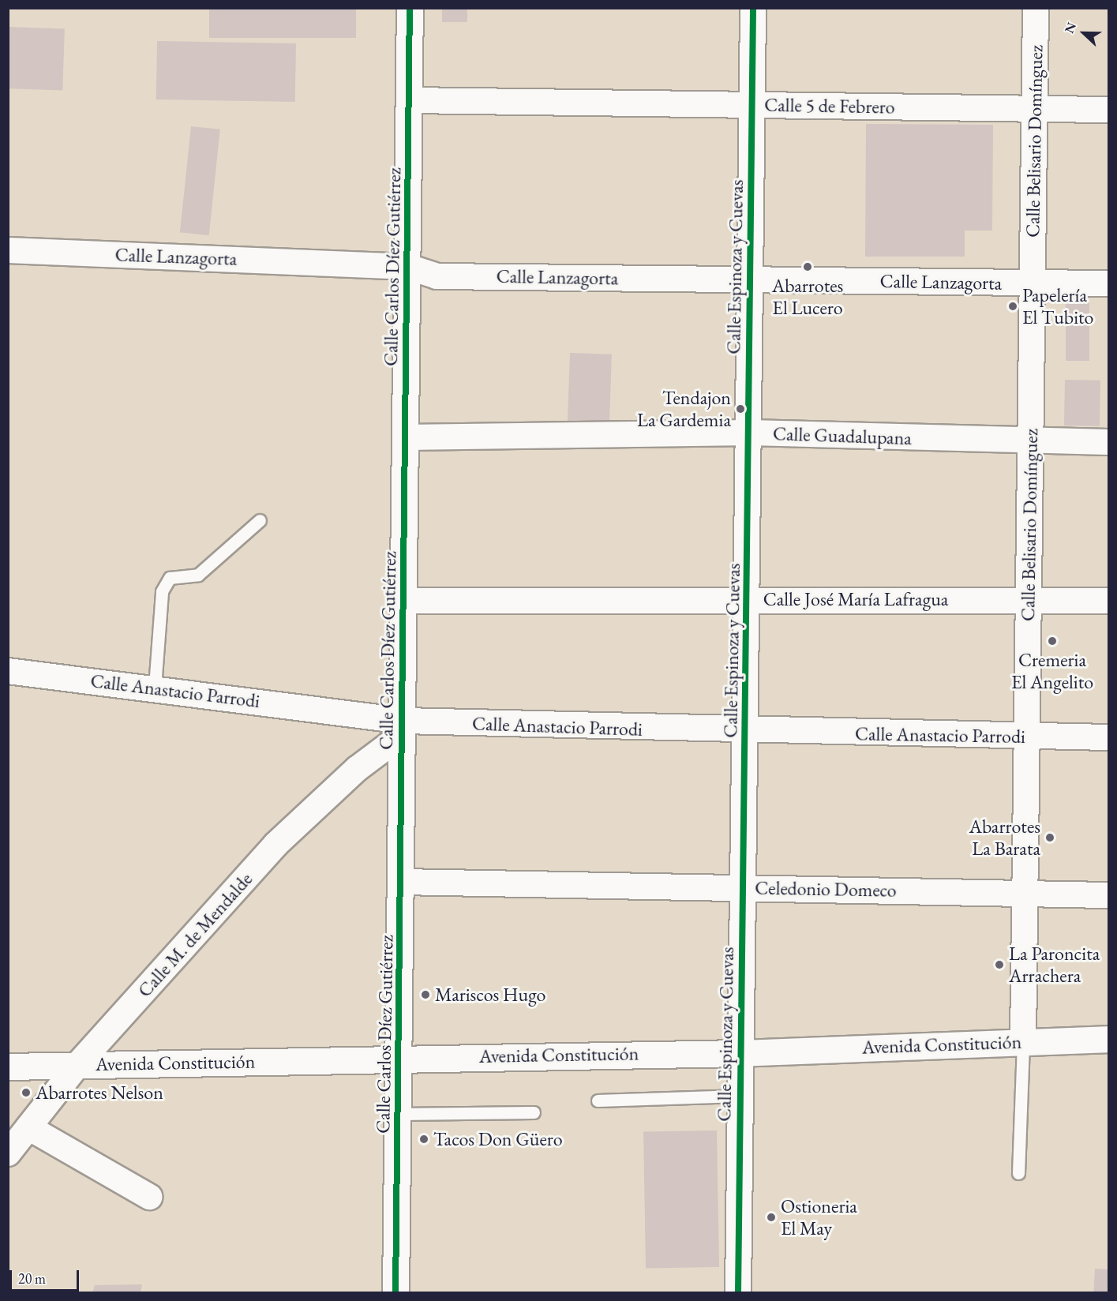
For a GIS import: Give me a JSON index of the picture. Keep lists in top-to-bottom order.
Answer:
{
  "streets": {
    "street": [
      "Calle 5 de Febrero",
      "Calle Belisario Domínguez",
      "Calle Lanzagorta",
      "Calle Carlos Díez Gutiérrez",
      "Calle Espinoza y Cuevas",
      "Calle Guadalupana",
      "Calle José María Lafragua",
      "Calle Anastacio Parrodi",
      "Celedonio Domeco",
      "Calle M. de Mendalde",
      "Avenida Constitución"
    ]
  },
  "crossings": [
    ["Calle 5 de Febrero", "Calle Belisario Domínguez"],
    ["Calle 5 de Febrero", "Calle Carlos Díez Gutiérrez"],
    ["Calle 5 de Febrero", "Calle Espinoza y Cuevas"],
    ["Calle Belisario Domínguez", "Calle Lanzagorta"],
    ["Calle Belisario Domínguez", "Calle Guadalupana"],
    ["Calle Belisario Domínguez", "Calle José María Lafragua"],
    ["Calle Belisario Domínguez", "Calle Anastacio Parrodi"],
    ["Calle Belisario Domínguez", "Celedonio Domeco"],
    ["Calle Belisario Domínguez", "Avenida Constitución"],
    ["Calle Lanzagorta", "Calle Carlos Díez Gutiérrez"],
    ["Calle Lanzagorta", "Calle Espinoza y Cuevas"],
    ["Calle Carlos Díez Gutiérrez", "Calle Guadalupana"],
    ["Calle Carlos Díez Gutiérrez", "Calle José María Lafragua"],
    ["Calle Carlos Díez Gutiérrez", "Calle Anastacio Parrodi"],
    ["Calle Carlos Díez Gutiérrez", "Celedonio Domeco"],
    ["Calle Carlos Díez Gutiérrez", "Calle M. de Mendalde"],
    ["Calle Carlos Díez Gutiérrez", "Avenida Constitución"],
    ["Calle Espinoza y Cuevas", "Calle Guadalupana"],
    ["Calle Espinoza y Cuevas", "Calle José María Lafragua"],
    ["Calle Espinoza y Cuevas", "Calle Anastacio Parrodi"],
    ["Calle Espinoza y Cuevas", "Celedonio Domeco"],
    ["Calle Espinoza y Cuevas", "Avenida Constitución"],
    ["Calle Anastacio Parrodi", "Calle M. de Mendalde"],
    ["Calle M. de Mendalde", "Avenida Constitución"]
  ],
  "places": [
    "Abarrotes El Lucero",
    "Papelería El Tubito",
    "Tendajon La Gardemia",
    "Cremeria El Angelito",
    "Abarrotes La Barata",
    "La Paroncita Arrachera",
    "Mariscos Hugo",
    "Abarrotes Nelson",
    "Tacos Don Güero",
    "Ostioneria El May"
  ],
  "scale_bar": "20 m",
  "north": "left"
}
